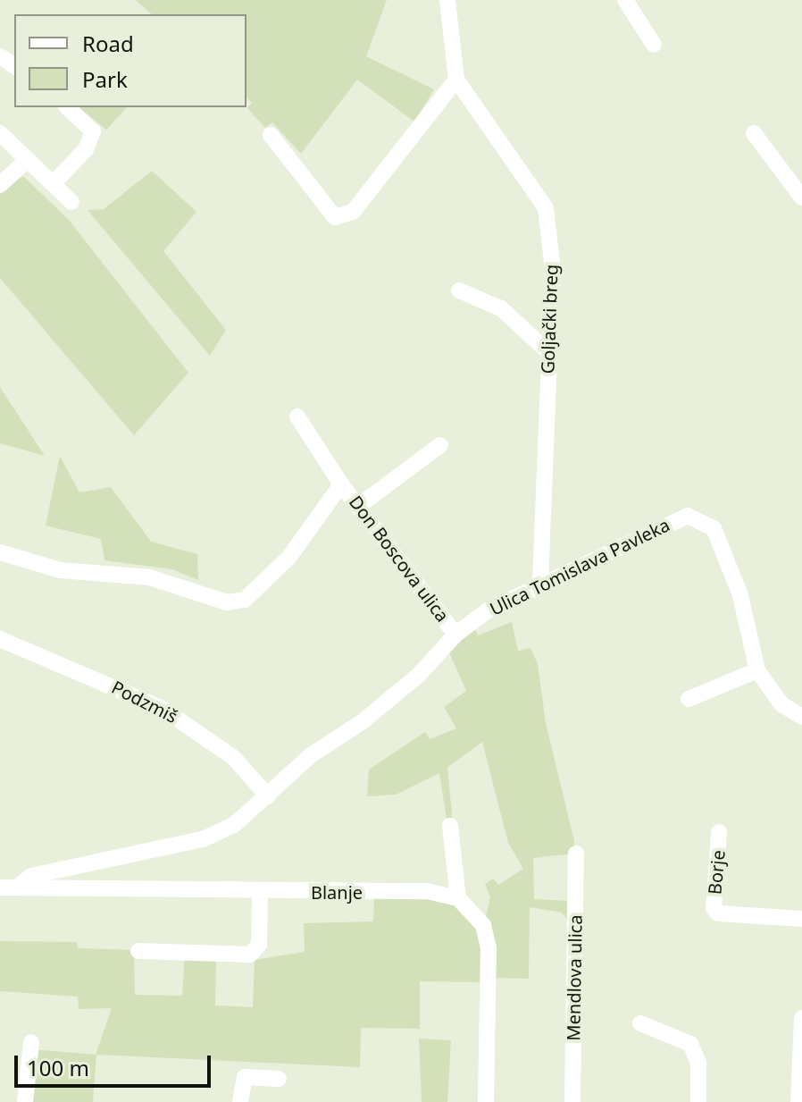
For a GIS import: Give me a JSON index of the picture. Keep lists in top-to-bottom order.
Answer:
{
  "streets": {
    "street": [
      "Goljački breg",
      "Don Boscova ulica",
      "Ulica Tomislava Pavleka",
      "Podzmiš",
      "Borje",
      "Blanje",
      "Mendlova ulica"
    ]
  },
  "crossings": [
    ["Goljački breg", "Ulica Tomislava Pavleka"],
    ["Don Boscova ulica", "Ulica Tomislava Pavleka"],
    ["Ulica Tomislava Pavleka", "Podzmiš"],
    ["Ulica Tomislava Pavleka", "Blanje"]
  ],
  "legend": ["Road", "Park"],
  "scale_bar": "100 m"
}
